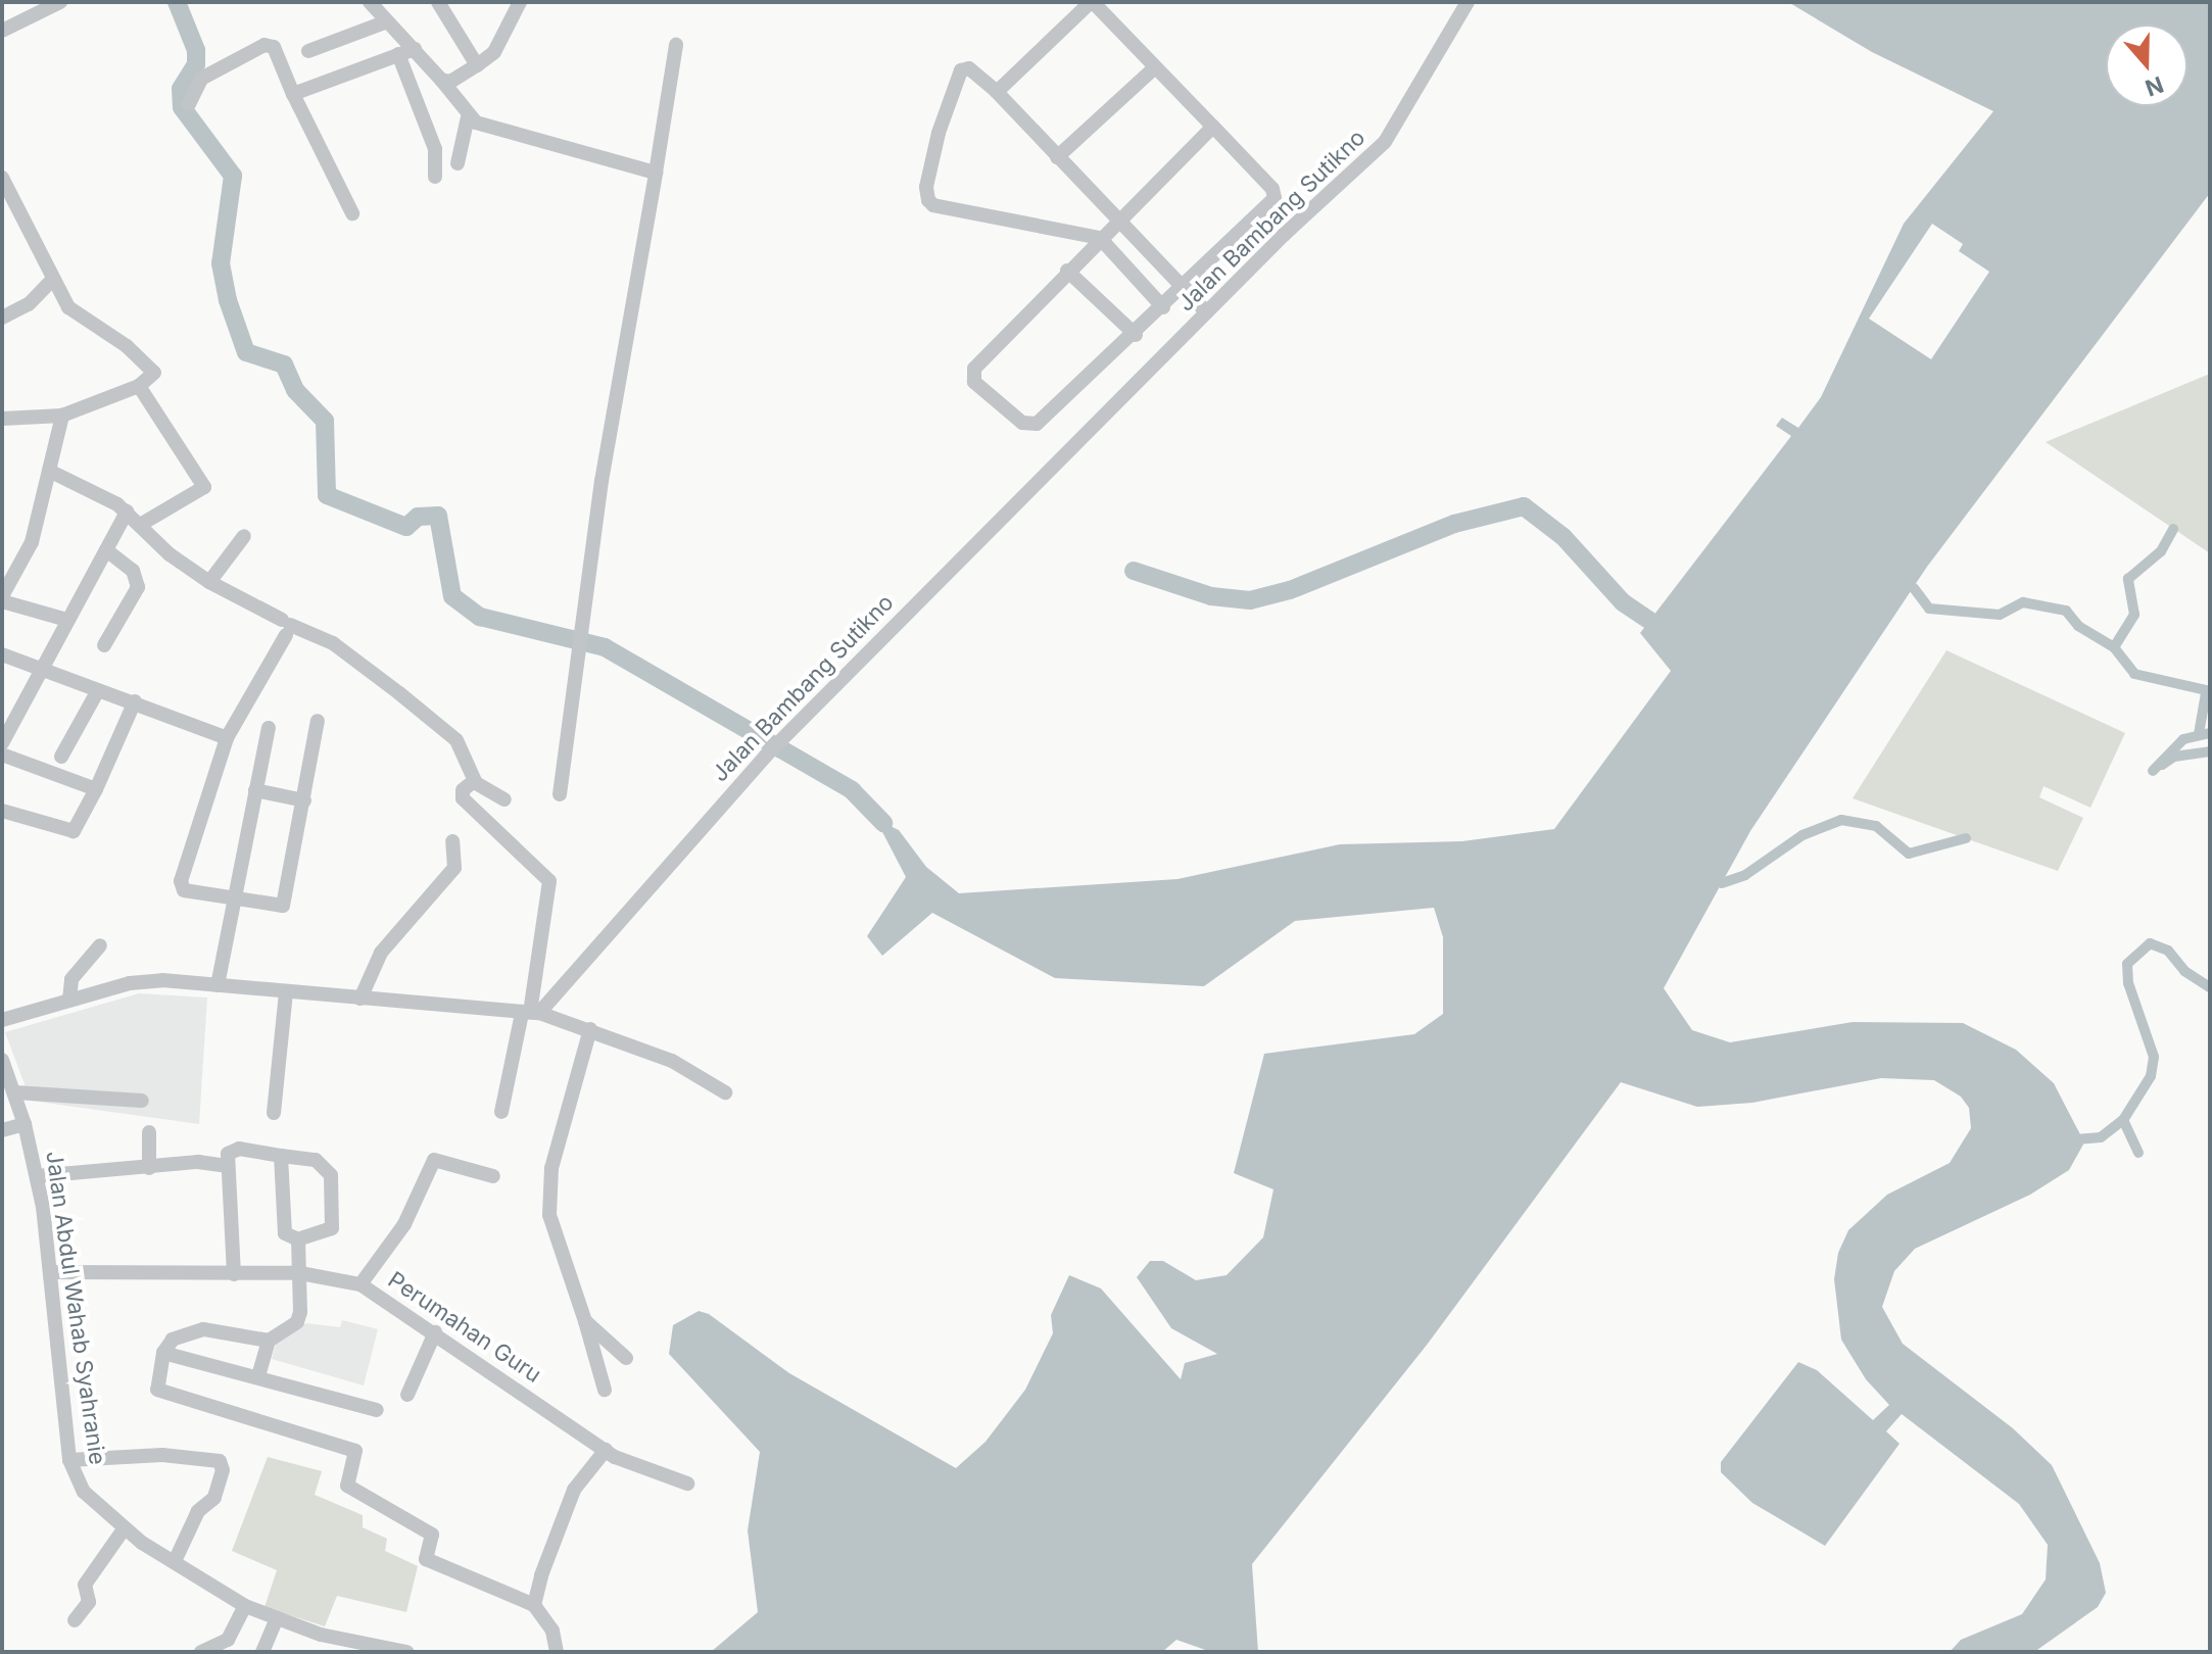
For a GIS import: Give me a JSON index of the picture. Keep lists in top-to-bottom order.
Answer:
{
  "streets": {
    "street": ["Jalan Bambang Sutikno", "Jalan Abdul Wahab Syahranie", "Perumahan Guru"]
  },
  "crossings": [
    ["Jalan Abdul Wahab Syahranie", "Perumahan Guru"]
  ],
  "north": "bottom"
}
